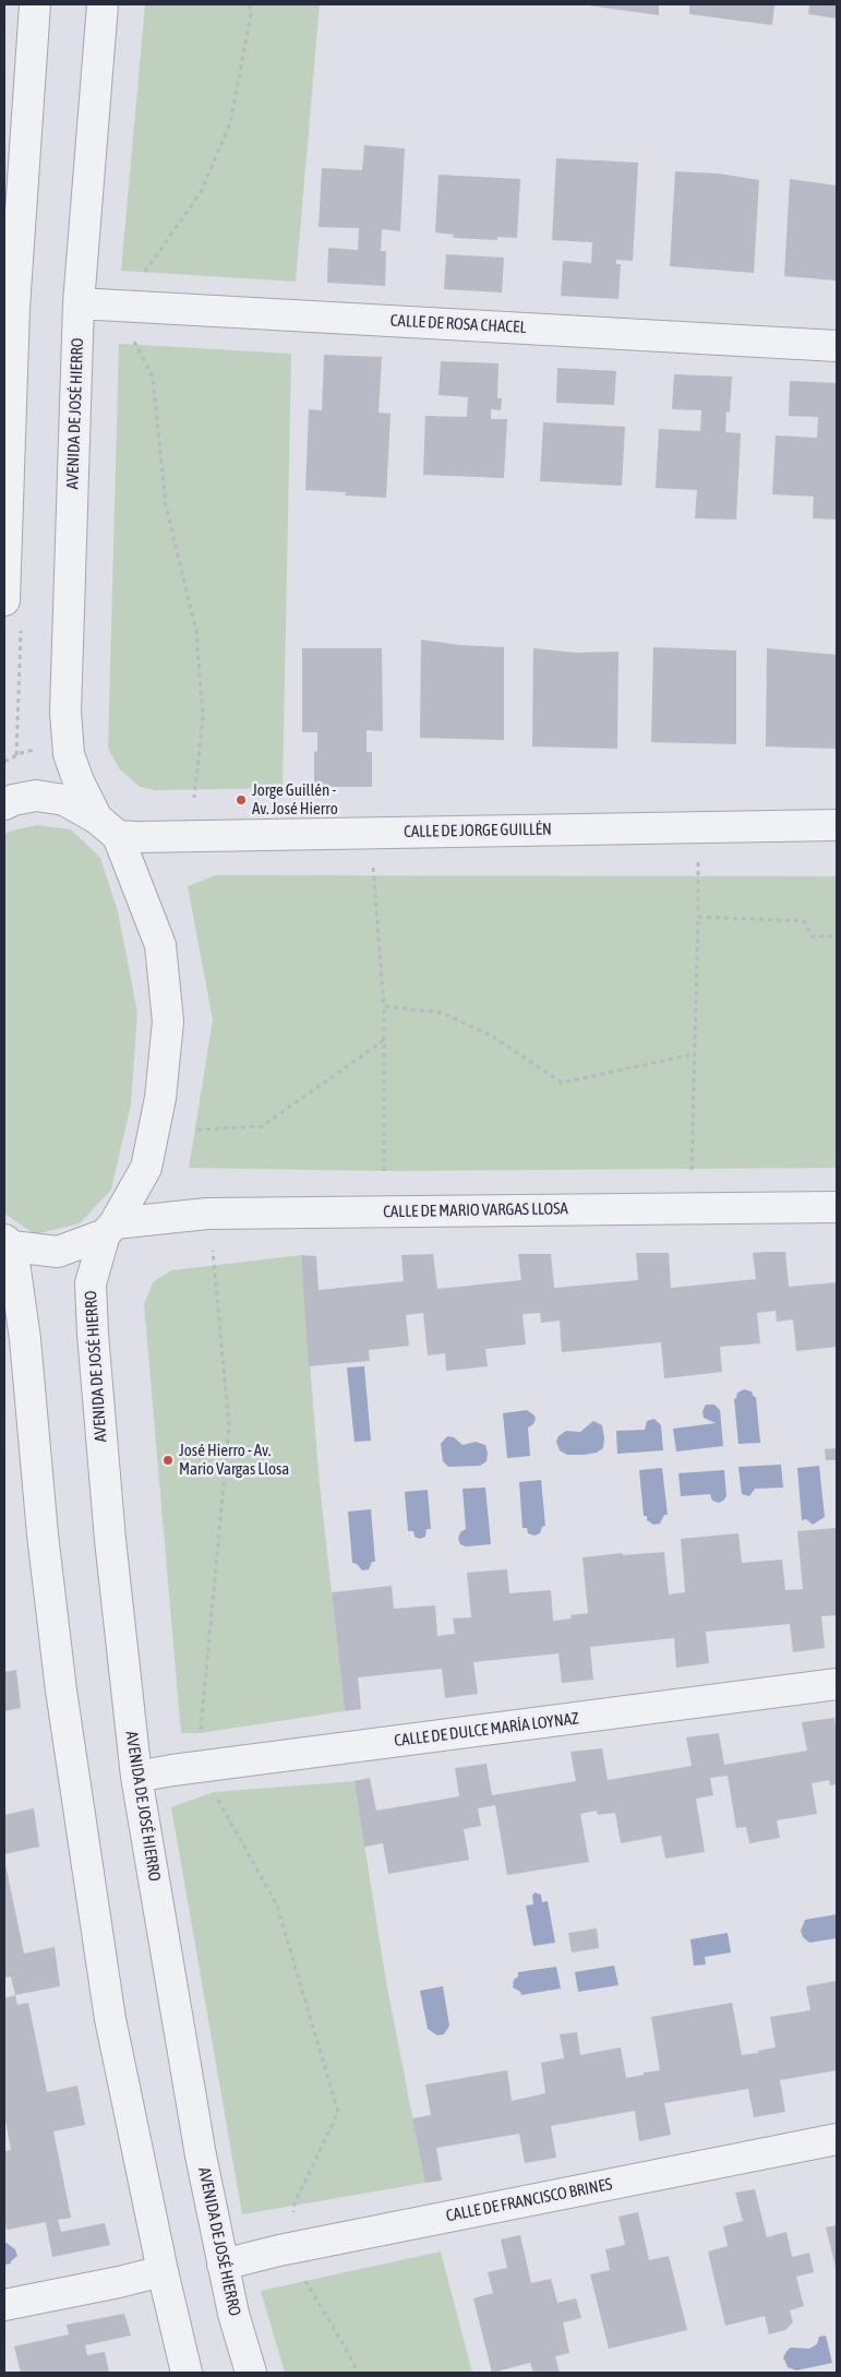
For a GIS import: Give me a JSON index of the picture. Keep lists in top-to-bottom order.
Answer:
{
  "streets": {
    "street": [
      "CALLE DE ROSA CHACEL",
      "AVENIDA DE JOSÉ HIERRO",
      "CALLE DE JORGE GUILLÉN",
      "CALLE DE MARIO VARGAS LLOSA",
      "CALLE DE DULCE MARÍA LOYNAZ",
      "CALLE DE FRANCISCO BRINES"
    ]
  },
  "crossings": [
    ["CALLE DE ROSA CHACEL", "AVENIDA DE JOSÉ HIERRO"],
    ["AVENIDA DE JOSÉ HIERRO", "CALLE DE JORGE GUILLÉN"],
    ["AVENIDA DE JOSÉ HIERRO", "CALLE DE MARIO VARGAS LLOSA"],
    ["AVENIDA DE JOSÉ HIERRO", "CALLE DE DULCE MARÍA LOYNAZ"],
    ["AVENIDA DE JOSÉ HIERRO", "CALLE DE FRANCISCO BRINES"]
  ],
  "places": ["Jorge Guillén - Av. José Hierro", "José Hierro - Av. Mario Vargas Llosa"]
}
